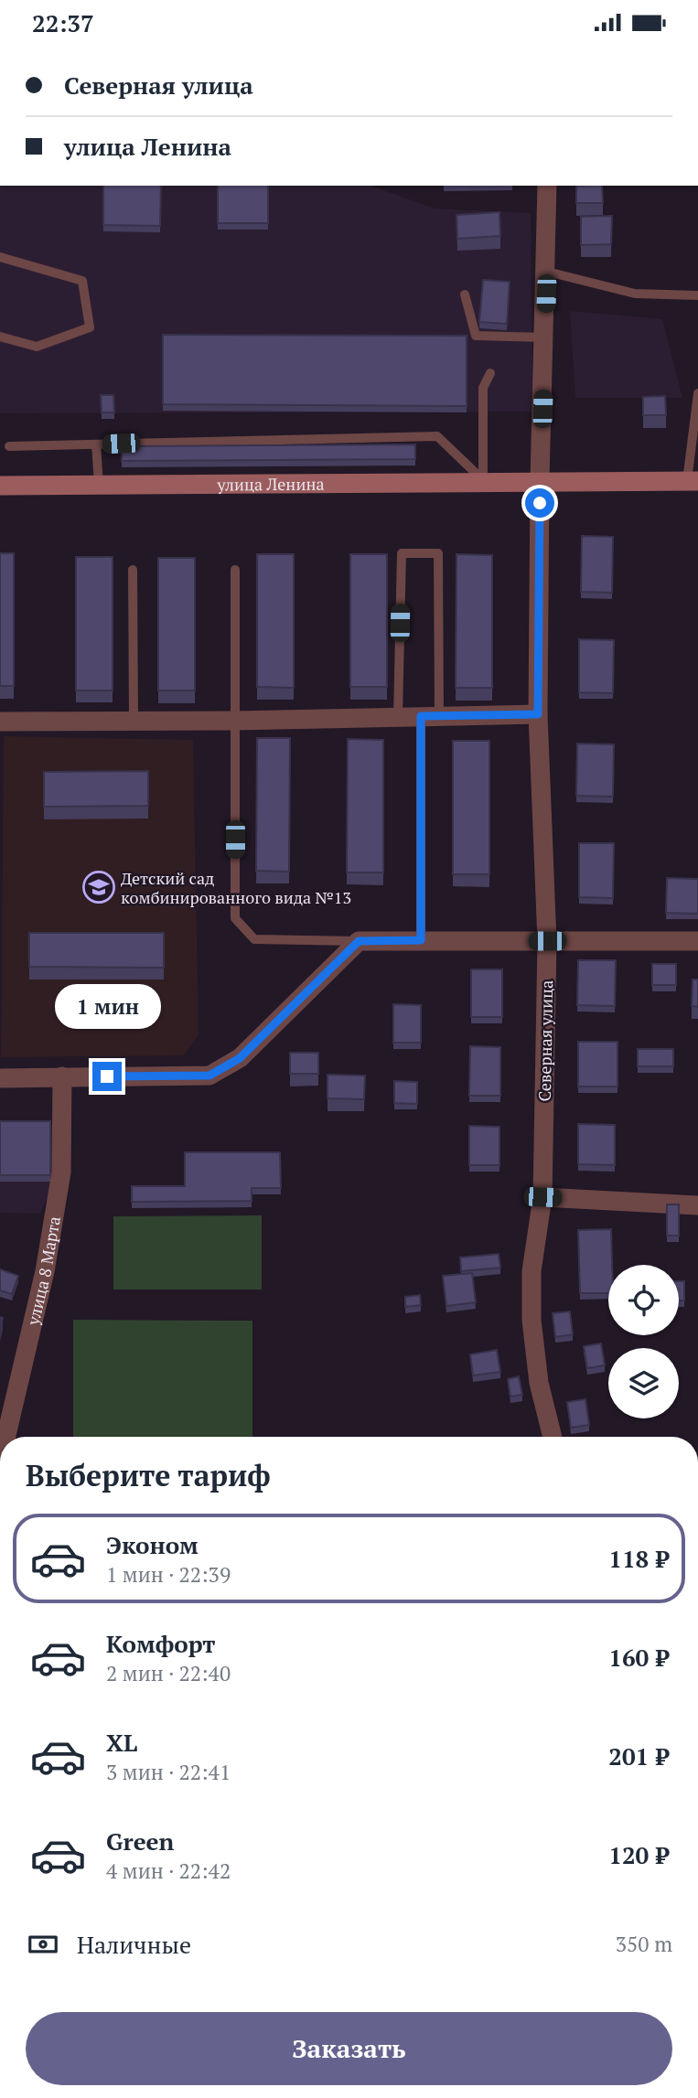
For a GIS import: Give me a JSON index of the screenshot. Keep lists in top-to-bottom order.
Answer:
{
  "streets": {
    "street": ["улица Ленина", "Северная улица", "улица 8 Марта"]
  },
  "crossings": [
    ["улица Ленина", "Северная улица"]
  ],
  "places": {
    "school or university": ["Детский сад комбинированного вида №13"]
  },
  "page": {
    "status": "22:37",
    "banner": ["Северная улица", "улица Ленина"],
    "bubble": "1 мин",
    "heading": "Выберите тариф",
    "list": [
      {
        "name": "Эконом",
        "note": "1 мин · 22:39",
        "value": "118 ₽"
      },
      {
        "name": "Комфорт",
        "note": "2 мин · 22:40",
        "value": "160 ₽"
      },
      {
        "name": "XL",
        "note": "3 мин · 22:41",
        "value": "201 ₽"
      },
      {
        "name": "Green",
        "note": "4 мин · 22:42",
        "value": "120 ₽"
      }
    ],
    "pay": ["Наличные", "350 m"],
    "buttons": "Заказать"
  }
}
